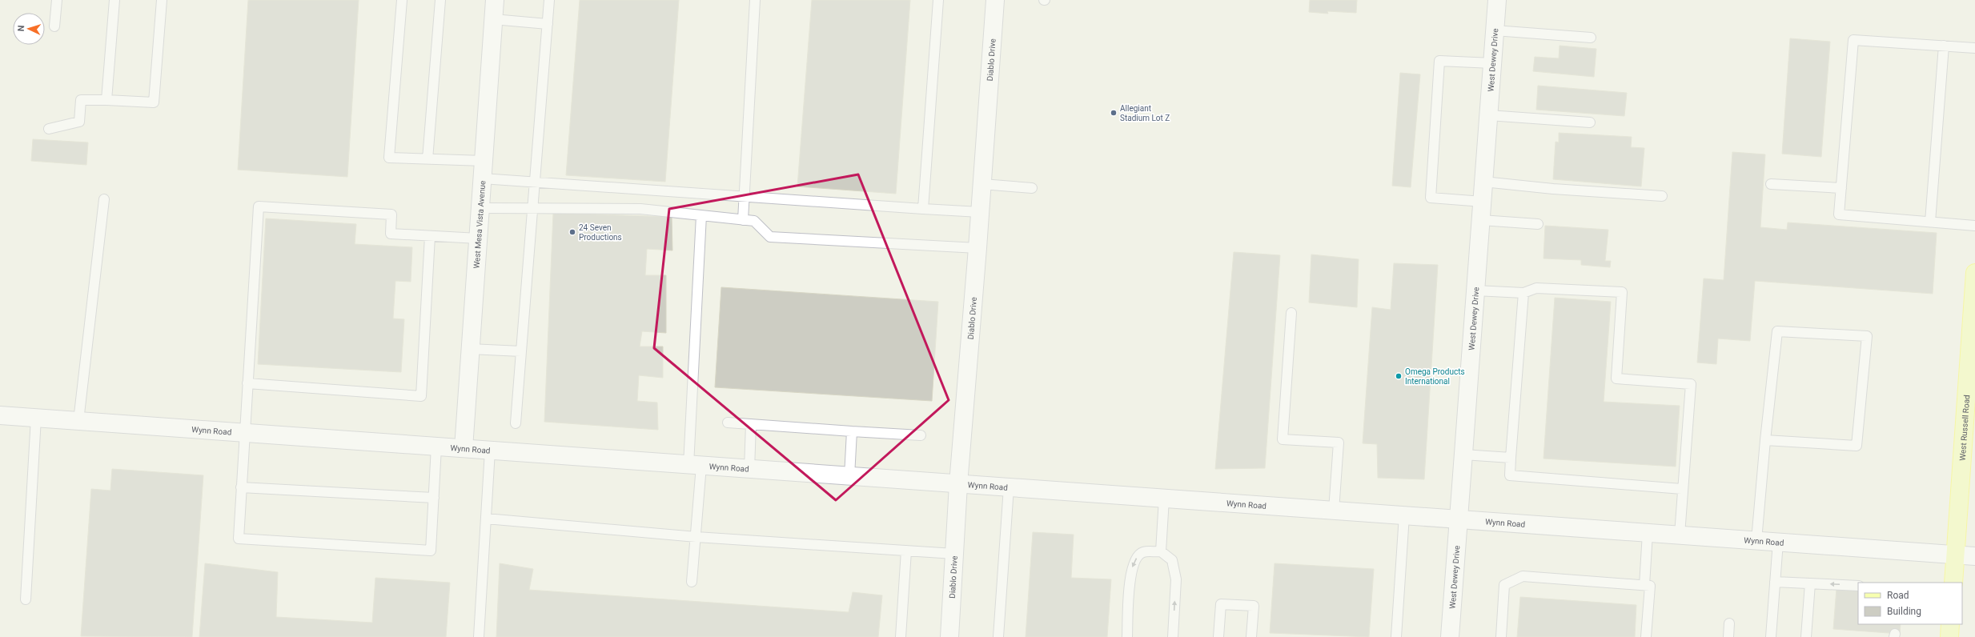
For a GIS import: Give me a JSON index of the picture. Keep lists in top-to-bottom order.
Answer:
{
  "streets": {
    "main road": ["West Russell Road"],
    "street": [
      "Diablo Drive",
      "West Dewey Drive",
      "West Mesa Vista Avenue",
      "Wynn Road"
    ]
  },
  "crossings": [
    ["Diablo Drive", "Wynn Road"],
    ["West Dewey Drive", "Wynn Road"],
    ["West Mesa Vista Avenue", "Wynn Road"],
    ["West Russell Road", "Wynn Road"]
  ],
  "places": ["Allegiant Stadium Lot Z", "24 Seven Productions", "Omega Products International"],
  "legend": ["Road", "Building"],
  "north": "left"
}
